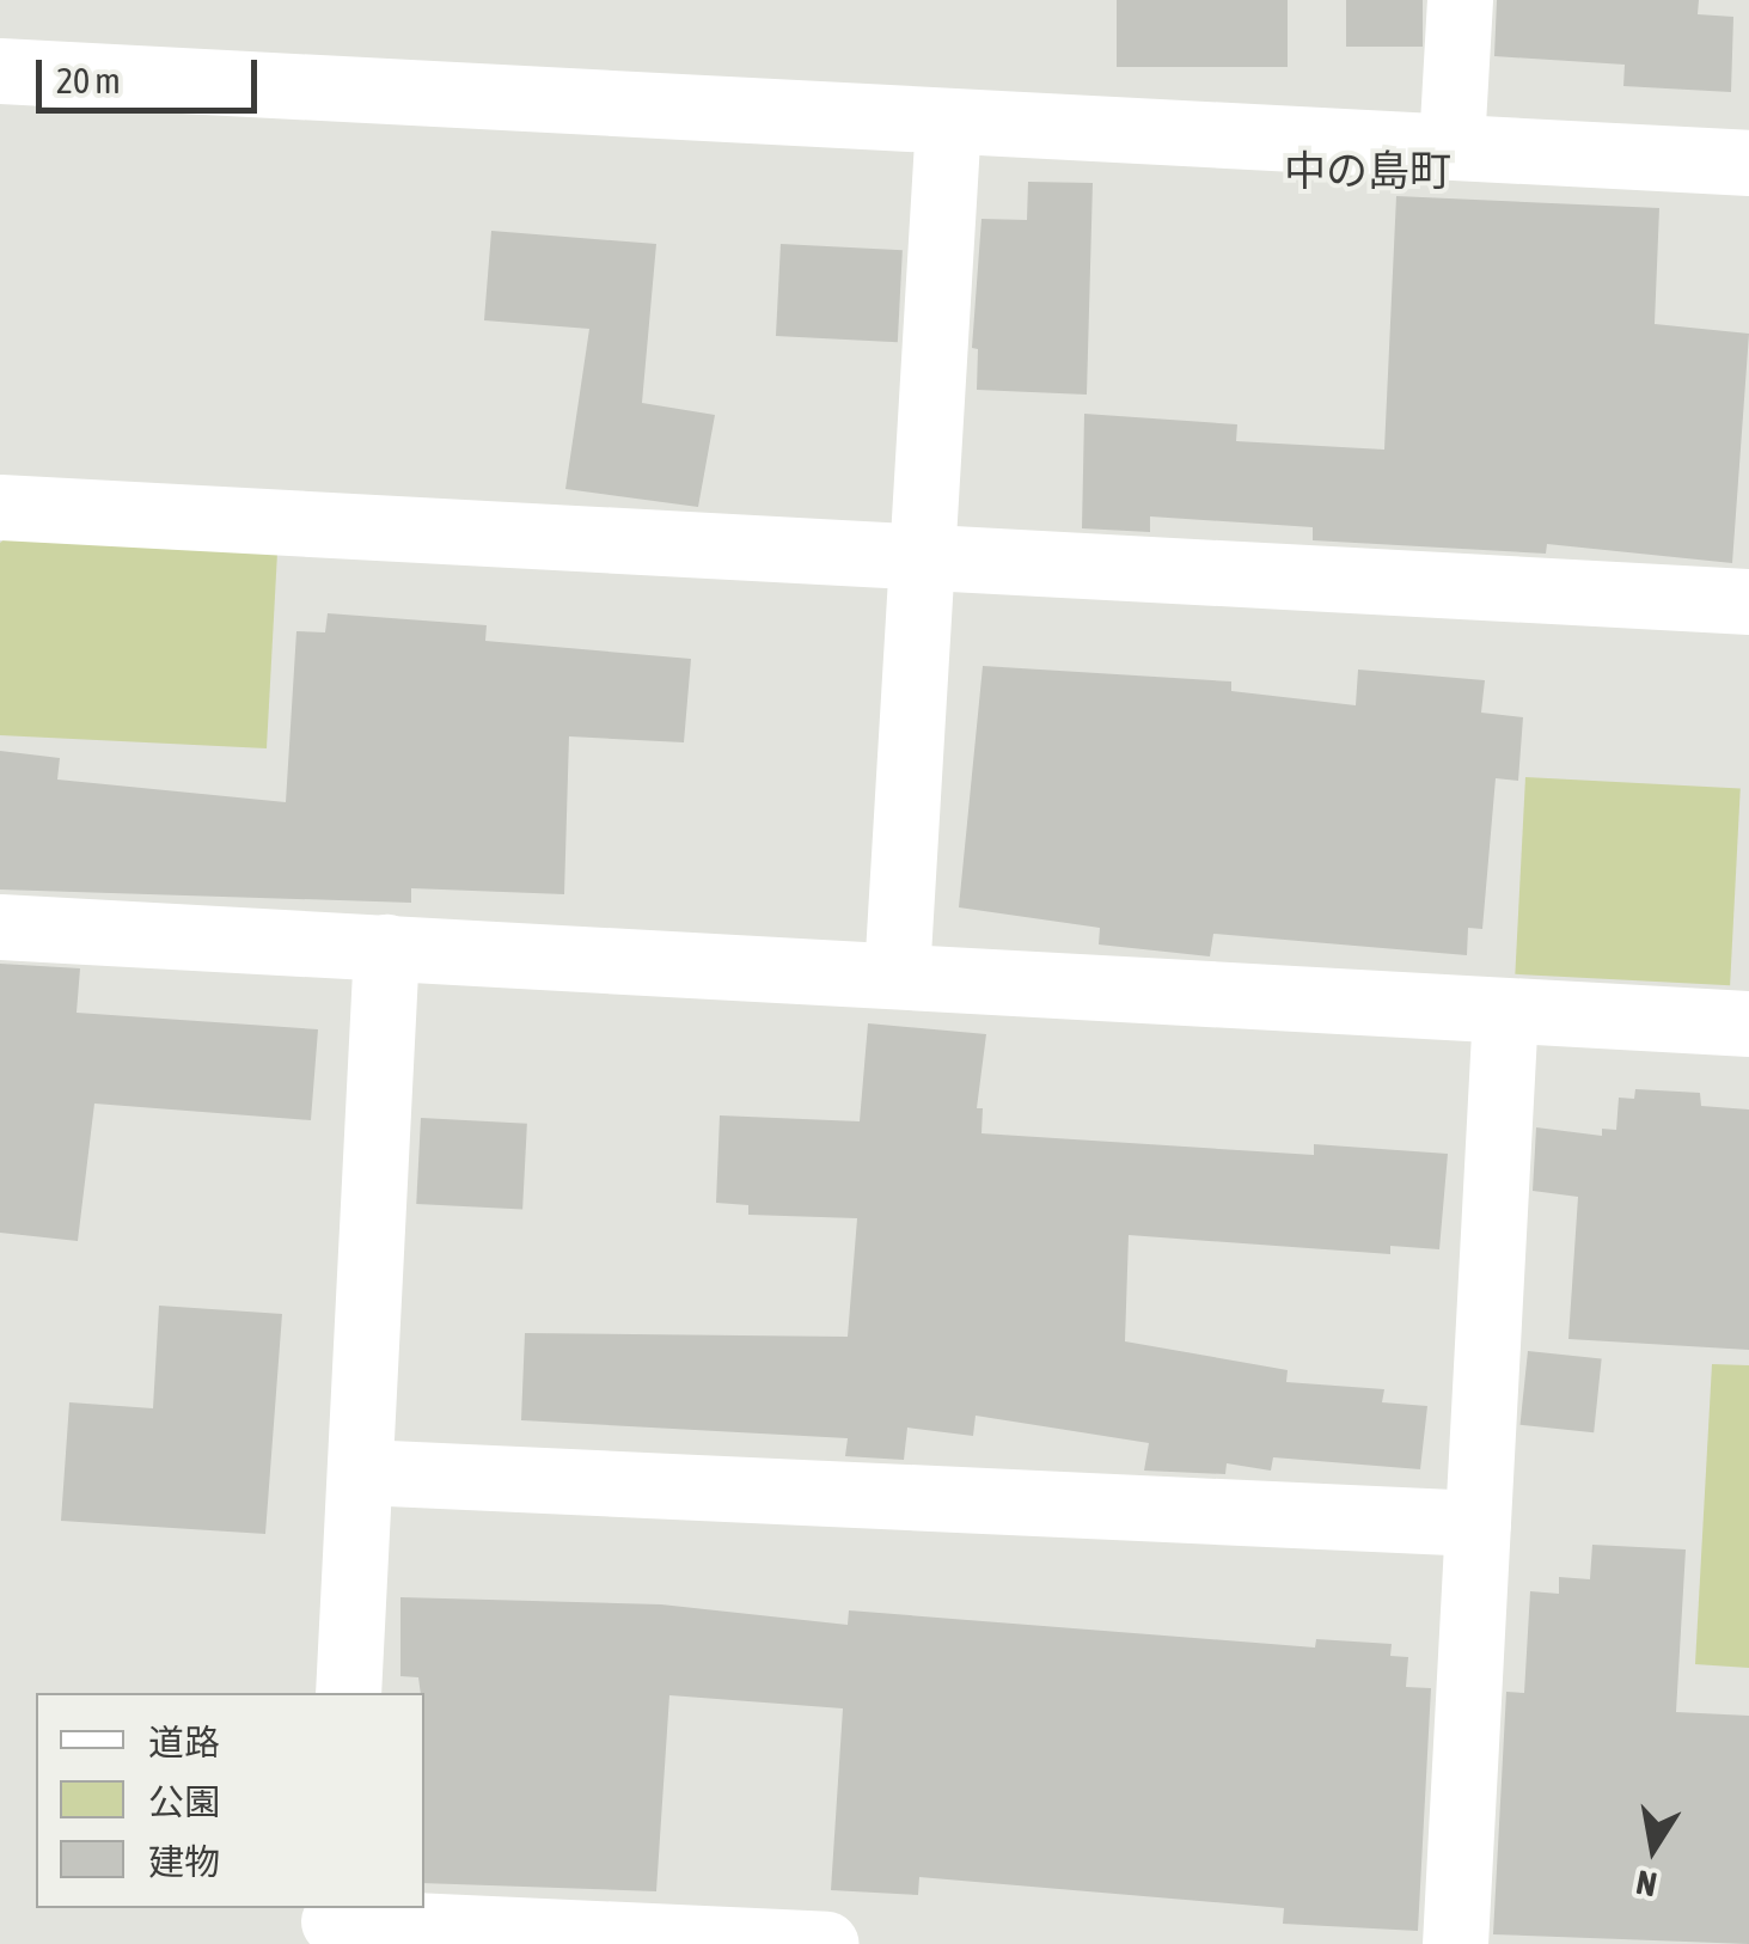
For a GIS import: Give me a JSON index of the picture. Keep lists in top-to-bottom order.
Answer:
{
  "districts": ["中の島町"],
  "legend": ["道路", "公園", "建物"],
  "scale_bar": "20 m",
  "north": "bottom"
}
